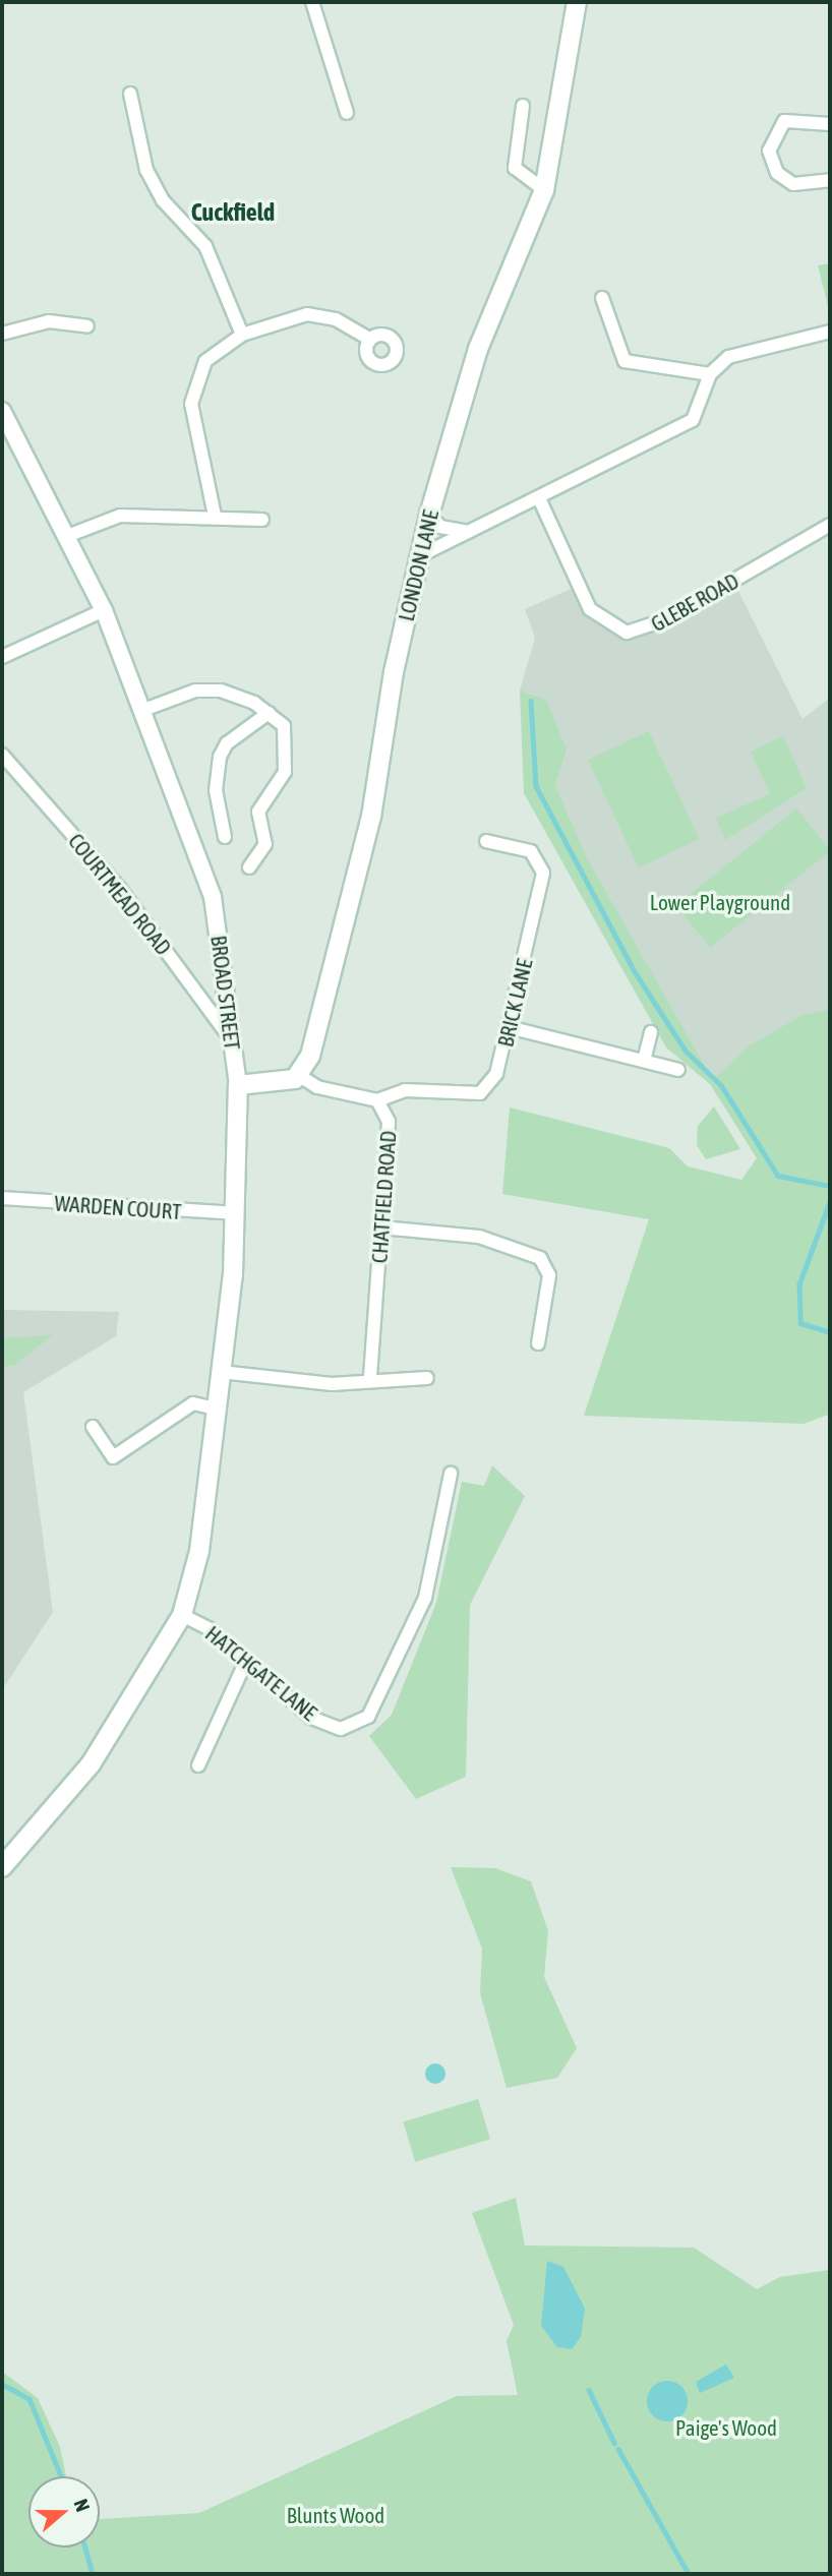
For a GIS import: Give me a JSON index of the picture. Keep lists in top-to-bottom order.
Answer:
{
  "streets": {
    "main road": ["LONDON LANE", "BROAD STREET"],
    "street": [
      "GLEBE ROAD",
      "COURTMEAD ROAD",
      "BRICK LANE",
      "CHATFIELD ROAD",
      "WARDEN COURT",
      "HATCHGATE LANE"
    ]
  },
  "crossings": [
    ["LONDON LANE", "CHATFIELD ROAD"],
    ["COURTMEAD ROAD", "BROAD STREET"],
    ["BROAD STREET", "WARDEN COURT"],
    ["BROAD STREET", "HATCHGATE LANE"],
    ["BRICK LANE", "CHATFIELD ROAD"]
  ],
  "districts": ["Cuckfield"],
  "parks": ["Lower Playground", "Paige's Wood", "Blunts Wood"],
  "north": "right"
}
